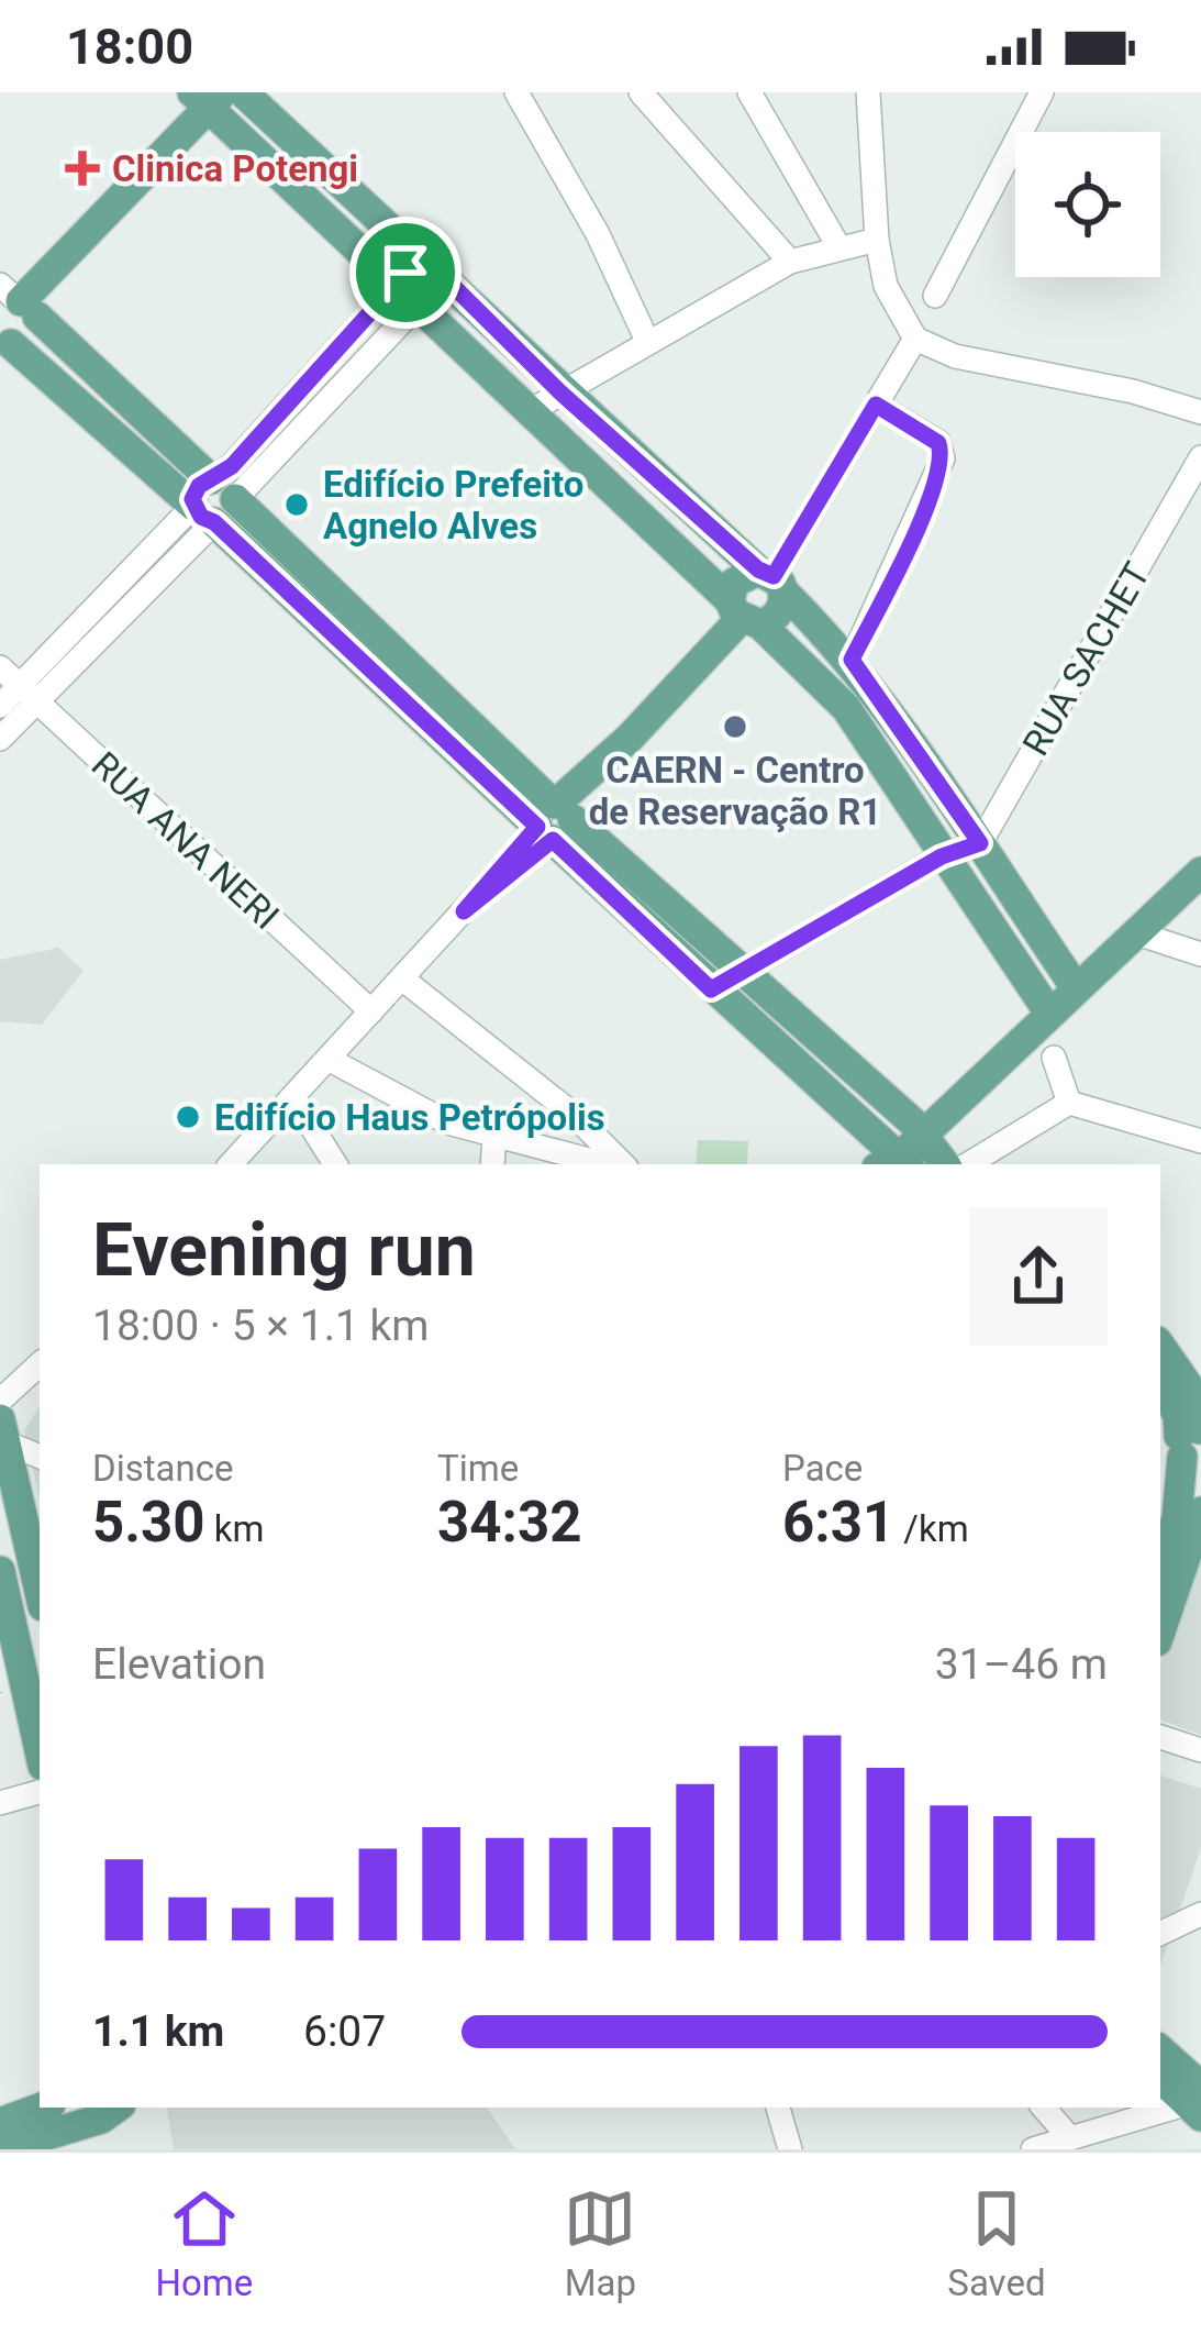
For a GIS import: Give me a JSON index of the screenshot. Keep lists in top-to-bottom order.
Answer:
{
  "streets": {
    "street": ["RUA SACHET", "RUA ANA NERI"]
  },
  "places": {
    "health": ["Clinica Potengi"],
    "other": ["Edifício Prefeito Agnelo Alves", "CAERN - Centro de Reservação R1", "Edifício Haus Petrópolis"]
  },
  "page": {
    "status": "18:00",
    "heading": ["Evening run", "18:00 · 5 × 1.1 km"],
    "stats": [
      ["Distance", "5.30 km"],
      ["Time", "34:32"],
      ["Pace", "6:31 /km"]
    ],
    "chart": ["Elevation", "31–46 m"],
    "list": [
      {
        "name": "1.1 km",
        "note": "6:07"
      }
    ],
    "tabs": ["Home", "Map", "Saved"]
  }
}
